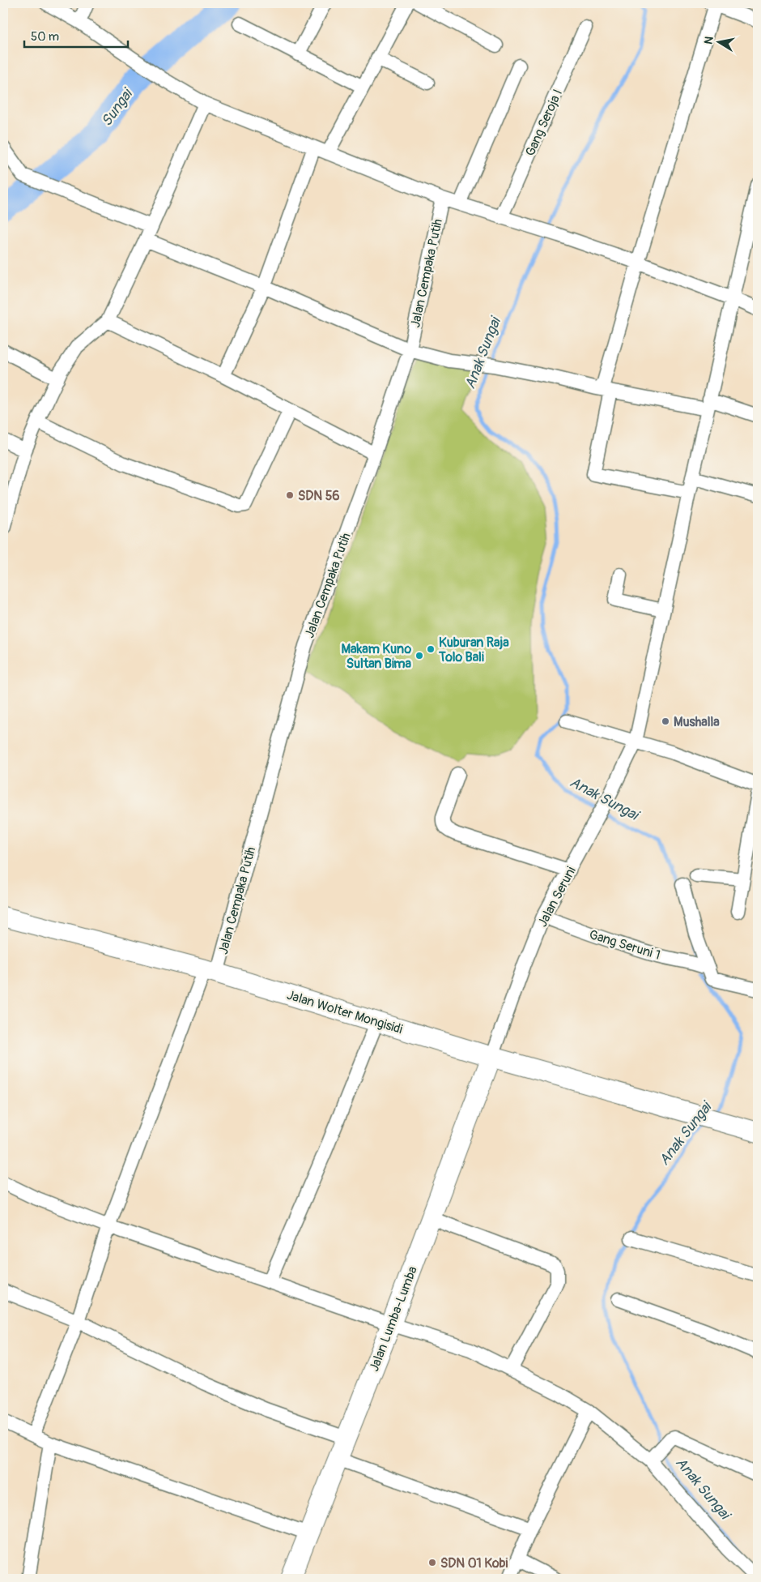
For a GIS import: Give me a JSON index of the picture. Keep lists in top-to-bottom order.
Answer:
{
  "streets": {
    "street": [
      "Gang Seroja I",
      "Jalan Cempaka Putih",
      "Jalan Seruni",
      "Gang Seruni 1",
      "Jalan Wolter Mongisidi",
      "Jalan Lumba-Lumba"
    ]
  },
  "crossings": [
    ["Jalan Cempaka Putih", "Jalan Wolter Mongisidi"],
    ["Jalan Seruni", "Gang Seruni 1"],
    ["Jalan Seruni", "Jalan Wolter Mongisidi"],
    ["Jalan Seruni", "Jalan Lumba-Lumba"],
    ["Jalan Wolter Mongisidi", "Jalan Lumba-Lumba"]
  ],
  "water": ["Sungai", "Anak Sungai"],
  "places": [
    "SDN 56",
    "Kuburan Raja Tolo Bali",
    "Makam Kuno Sultan Bima",
    "Mushalla",
    "SDN 01 Kobi"
  ],
  "scale_bar": "50 m",
  "north": "left"
}
